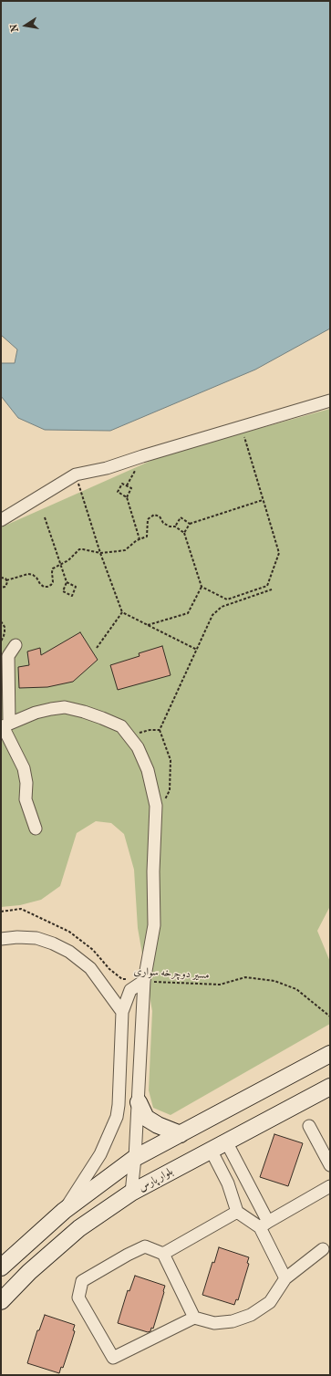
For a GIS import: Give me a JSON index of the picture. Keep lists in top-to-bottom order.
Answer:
{
  "streets": {
    "main road": ["بلوار پارس"],
    "path": ["مسیر دوچرخه سواری"]
  },
  "north": "left"
}
